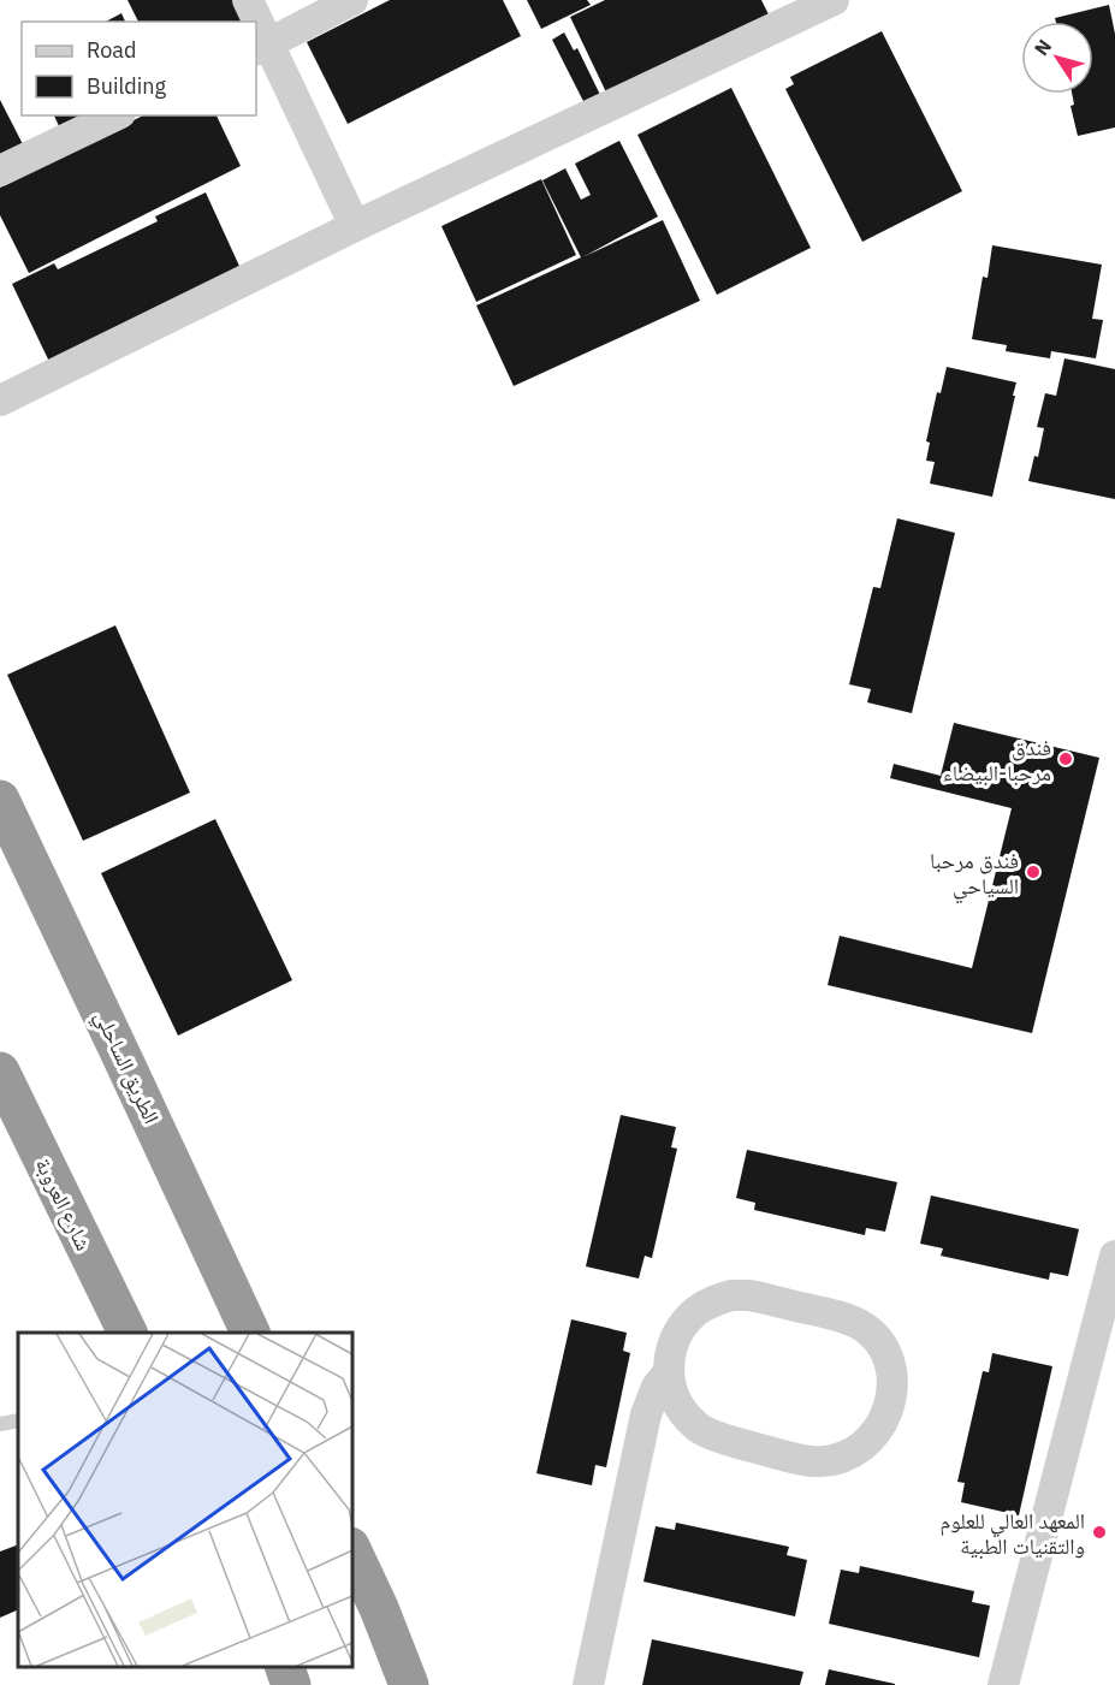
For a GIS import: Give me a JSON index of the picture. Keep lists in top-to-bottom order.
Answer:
{
  "streets": {
    "highway": ["الطريق الساحلي", "شارع العروبة"]
  },
  "places": ["فندق مرحبا-البيضاء", "فندق مرحبا السياحي", "المعهد العالي للعلوم والتقنيات الطبية"],
  "legend": ["Road", "Building"],
  "north": "top left"
}
